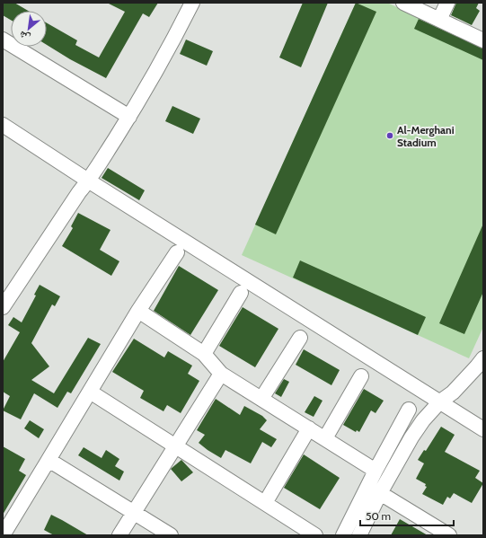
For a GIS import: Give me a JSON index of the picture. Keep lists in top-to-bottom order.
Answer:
{
  "places": ["Al-Merghani Stadium"],
  "scale_bar": "50 m",
  "north": "bottom left"
}
